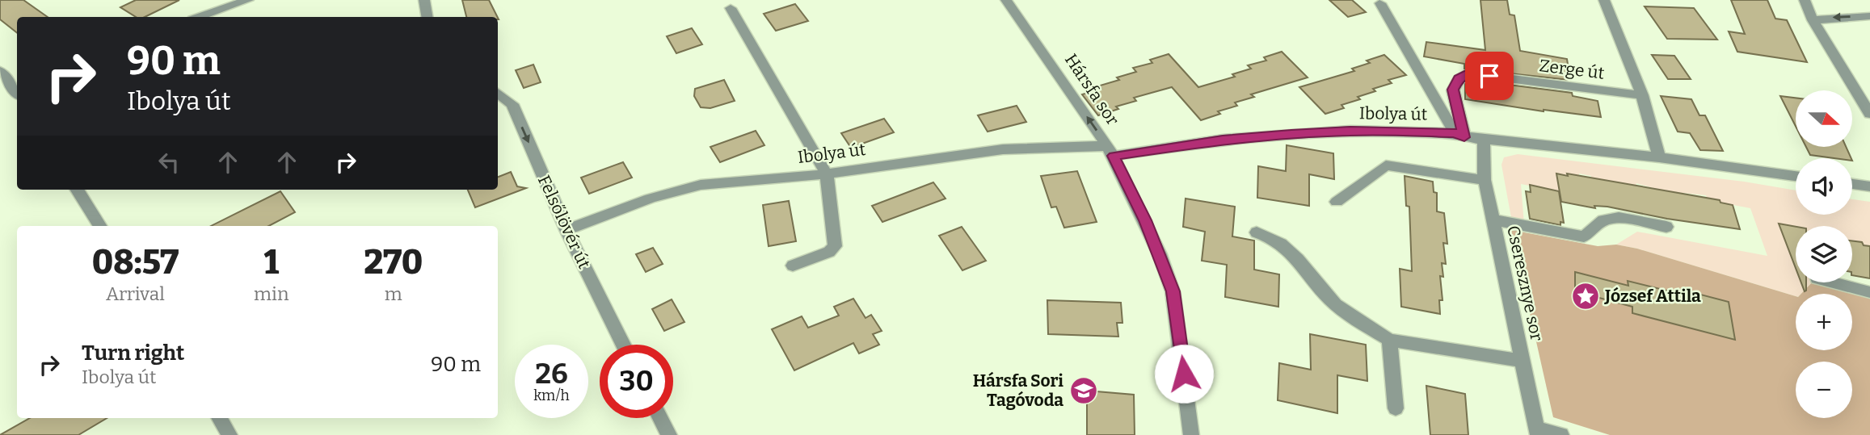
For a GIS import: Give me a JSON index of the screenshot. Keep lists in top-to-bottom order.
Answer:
{
  "streets": {
    "street": [
      "Zerge út",
      "Hársfa sor",
      "Ibolya út",
      "Felsőlövér út",
      "Cseresznye sor"
    ]
  },
  "crossings": [
    ["Zerge út", "Ibolya út"],
    ["Hársfa sor", "Ibolya út"],
    ["Ibolya út", "Felsőlövér út"],
    ["Ibolya út", "Cseresznye sor"]
  ],
  "one_way": ["Hársfa sor", "Felsőlövér út"],
  "places": {
    "place": ["József Attila"],
    "school or university": ["Hársfa Sori Tagóvoda"]
  },
  "north": "right",
  "page": {
    "turn": ["90 m", "Ibolya út"],
    "map_buttons": ["+", "−"],
    "eta": [
      "08:57",
      "Arrival",
      "1",
      "min",
      "270",
      "m"
    ],
    "list": [
      {
        "name": "Turn right",
        "note": "Ibolya út",
        "value": "90 m"
      }
    ],
    "speed": "26 km/h",
    "limit": "30"
  }
}
